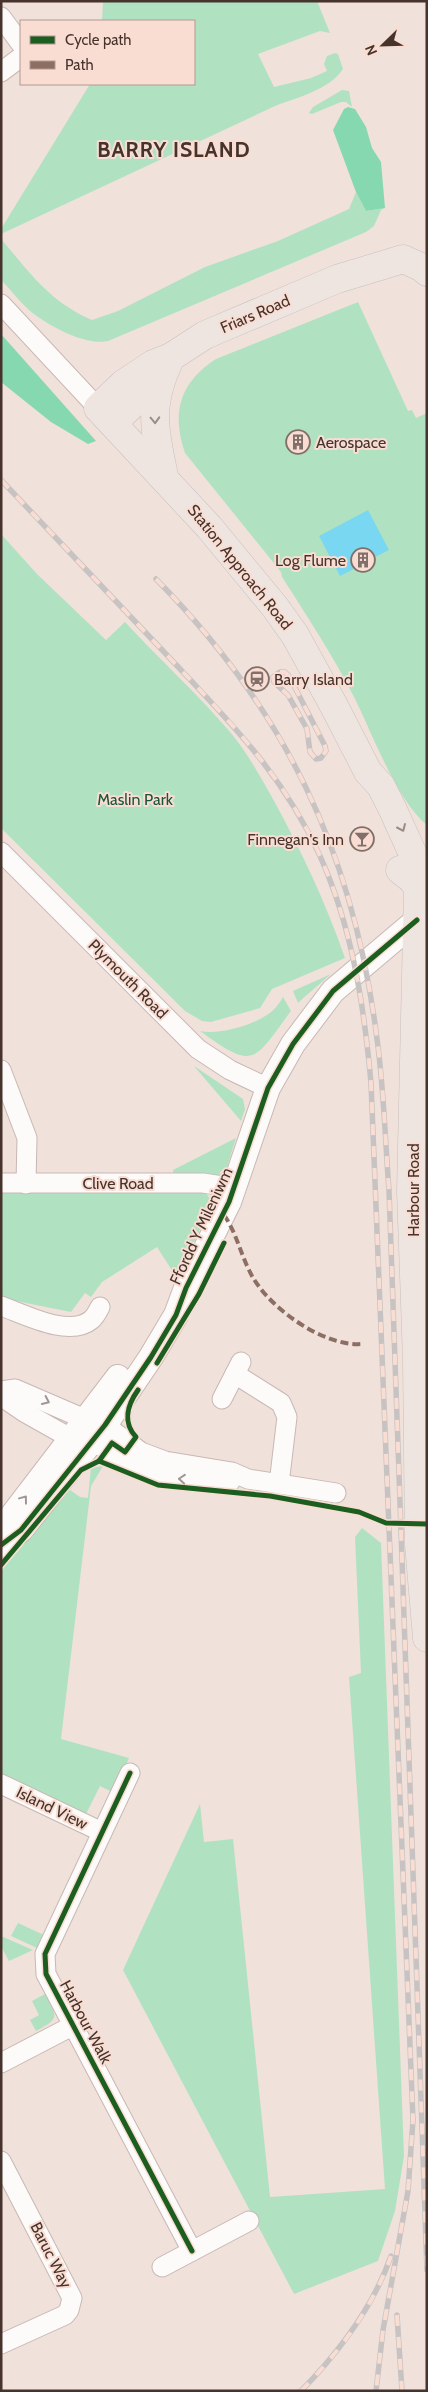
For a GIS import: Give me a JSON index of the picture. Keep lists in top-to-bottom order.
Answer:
{
  "streets": {
    "main road": ["Friars Road", "Station Approach Road", "Harbour Road"],
    "street": [
      "Plymouth Road",
      "Clive Road",
      "Ffordd Y Mileniwm",
      "Island View",
      "Harbour Walk",
      "Baruc Way"
    ]
  },
  "crossings": [
    ["Friars Road", "Station Approach Road"],
    ["Station Approach Road", "Harbour Road"],
    ["Station Approach Road", "Ffordd Y Mileniwm"],
    ["Plymouth Road", "Ffordd Y Mileniwm"],
    ["Clive Road", "Ffordd Y Mileniwm"],
    ["Harbour Road", "Ffordd Y Mileniwm"],
    ["Island View", "Harbour Walk"]
  ],
  "districts": ["BARRY ISLAND"],
  "parks": ["Maslin Park"],
  "places": {
    "building": ["Aerospace", "Log Flume"],
    "station": ["Barry Island"],
    "bar": ["Finnegan's Inn"]
  },
  "legend": ["Cycle path", "Path"],
  "north": "bottom left"
}
